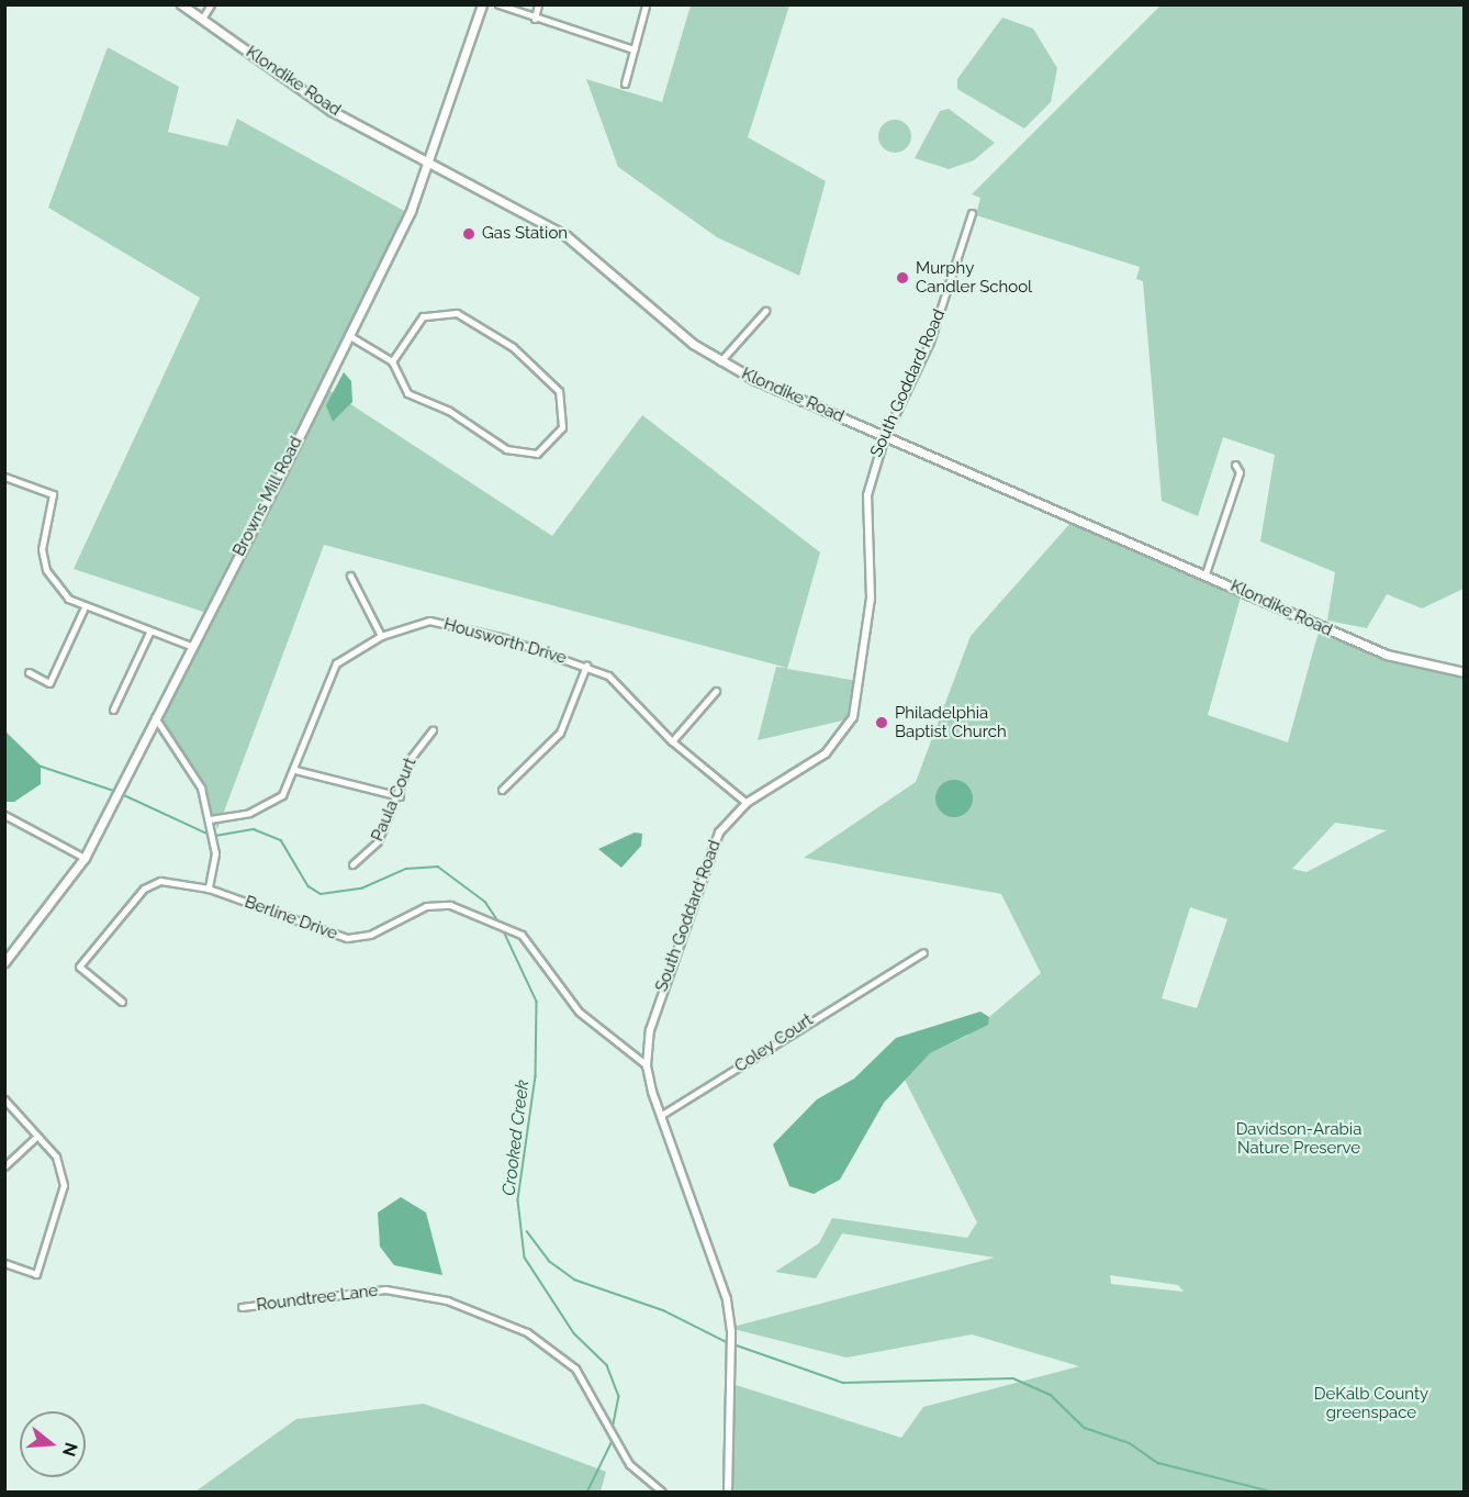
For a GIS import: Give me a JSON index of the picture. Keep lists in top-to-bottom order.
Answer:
{
  "streets": {
    "main road": ["Klondike Road", "Browns Mill Road"],
    "street": [
      "South Goddard Road",
      "Housworth Drive",
      "Paula Court",
      "Berline Drive",
      "Coley Court",
      "Roundtree Lane"
    ]
  },
  "crossings": [
    ["Klondike Road", "South Goddard Road"],
    ["Klondike Road", "Browns Mill Road"],
    ["South Goddard Road", "Housworth Drive"],
    ["South Goddard Road", "Berline Drive"],
    ["South Goddard Road", "Coley Court"]
  ],
  "water": ["Crooked Creek"],
  "parks": ["Davidson-Arabia Nature Preserve", "DeKalb County greenspace"],
  "places": ["Gas Station", "Murphy Candler School", "Philadelphia Baptist Church"],
  "north": "right"
}
